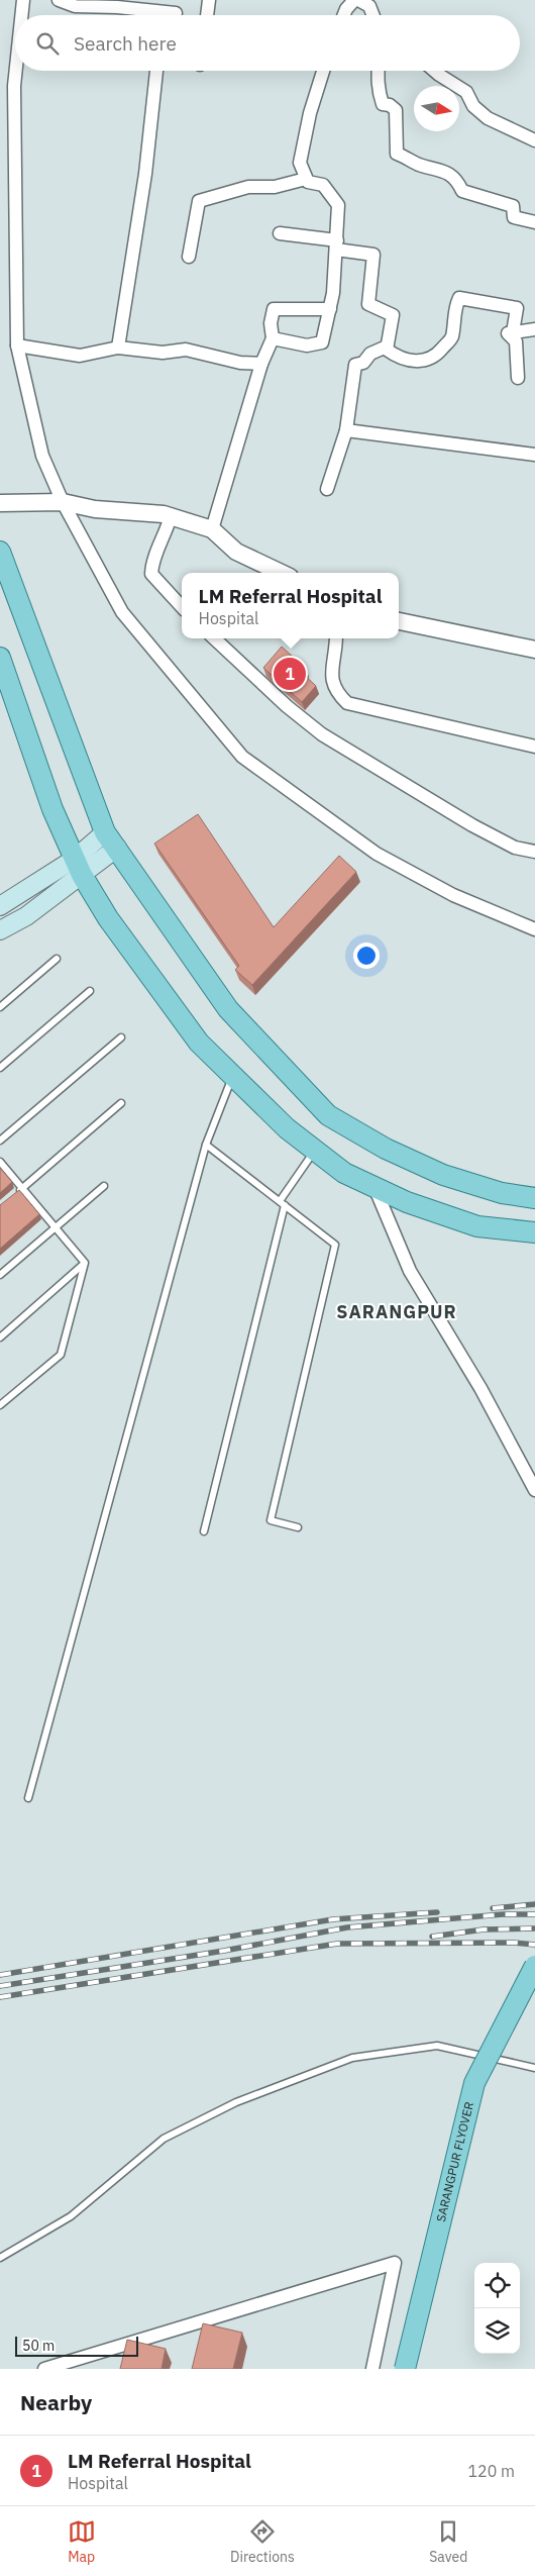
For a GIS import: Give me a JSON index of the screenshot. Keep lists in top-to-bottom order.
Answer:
{
  "streets": {
    "main road": ["SARANGPUR FLYOVER"]
  },
  "districts": ["SARANGPUR"],
  "scale_bar": "50 m",
  "north": "right",
  "page": {
    "search": "Search here",
    "popup": ["LM Referral Hospital", "Hospital"],
    "pins": "1",
    "scale": "50 m",
    "heading": "Nearby",
    "list": [
      {
        "mark": "1",
        "name": "LM Referral Hospital",
        "note": "Hospital",
        "value": "120 m"
      }
    ],
    "nav": ["Map", "Directions", "Saved"]
  }
}
